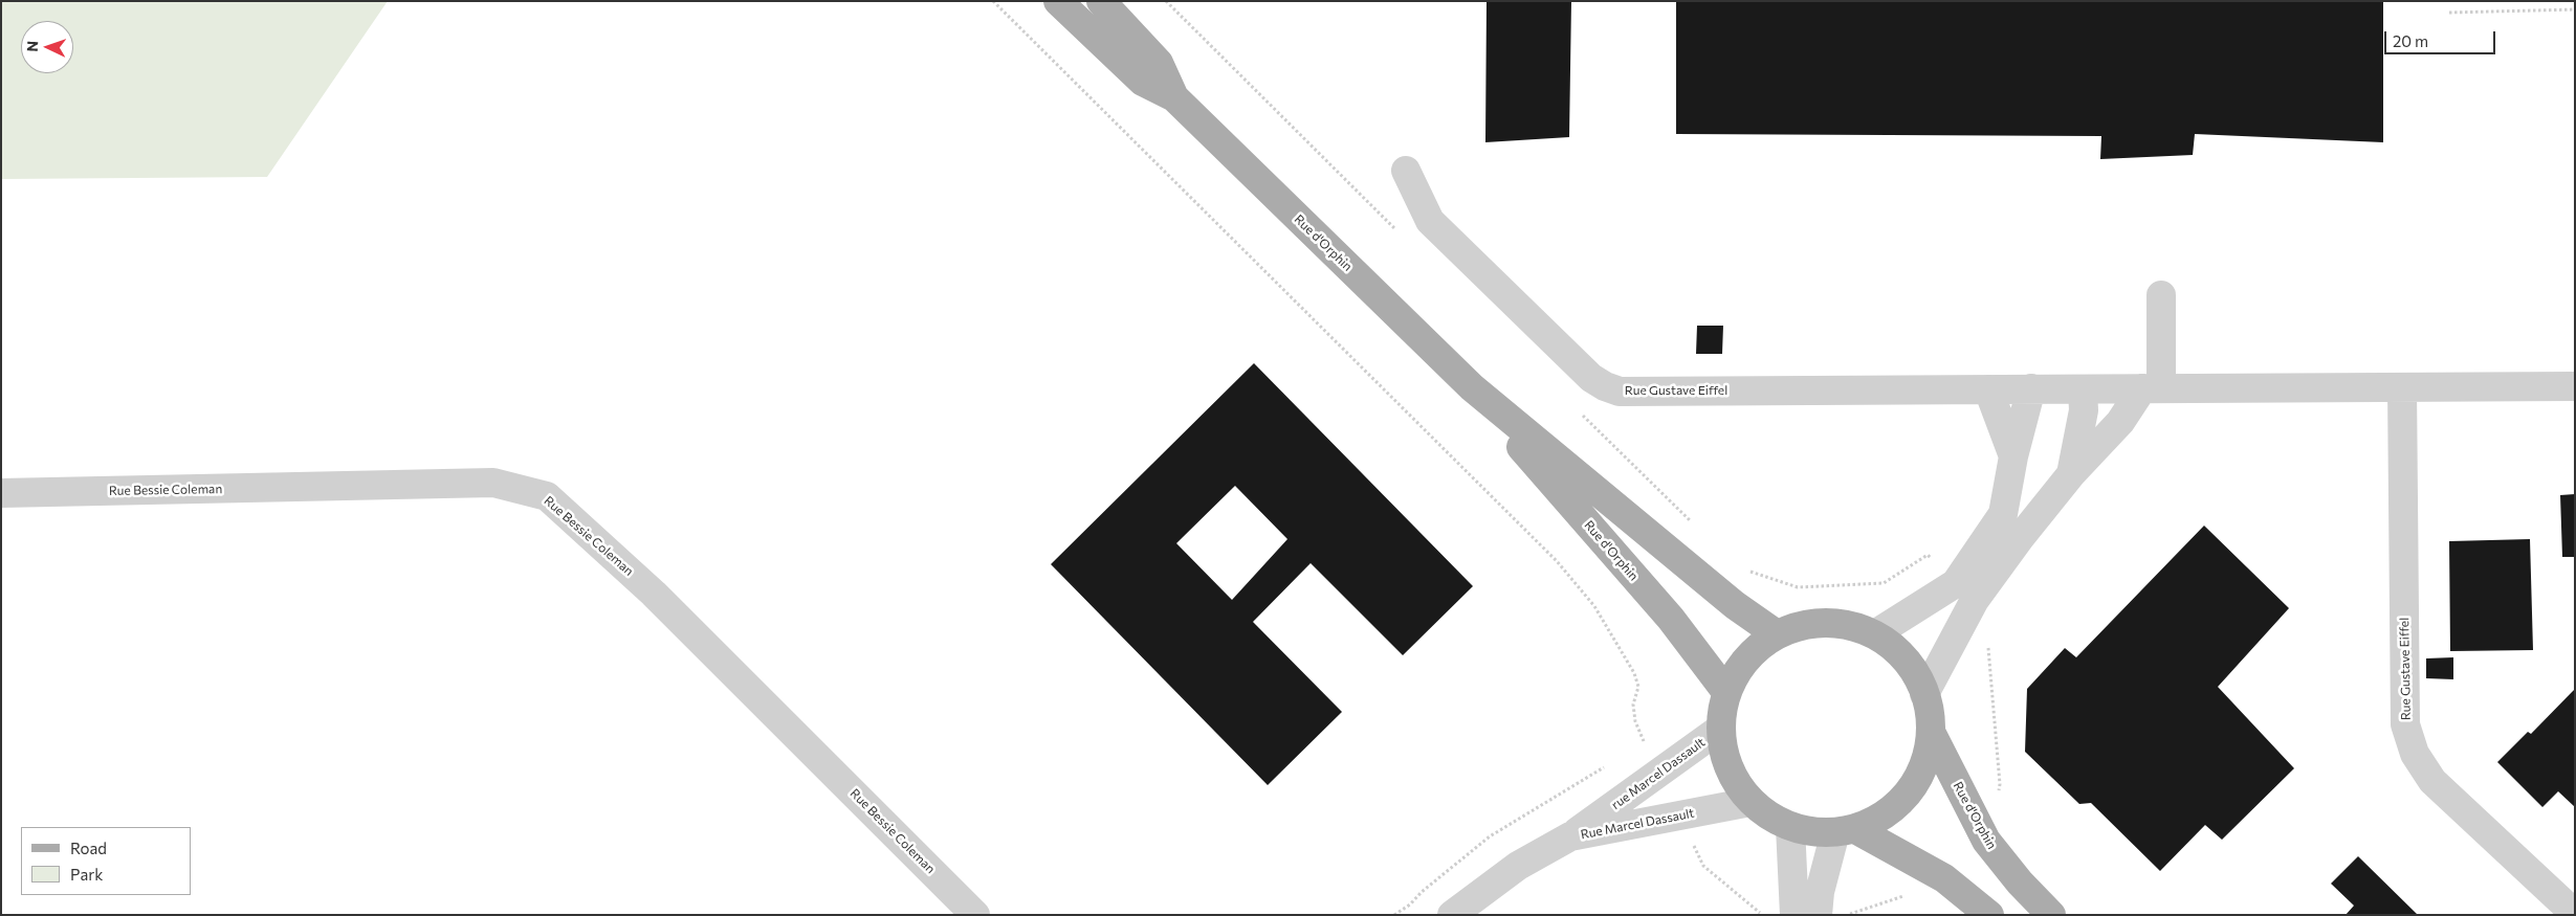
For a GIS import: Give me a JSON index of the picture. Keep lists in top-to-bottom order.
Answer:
{
  "streets": {
    "main road": ["Rue d'Orphin"],
    "street": [
      "Rue Gustave Eiffel",
      "Rue Bessie Coleman",
      "rue Marcel Dassault",
      "Rue Marcel Dassault"
    ]
  },
  "crossings": [
    ["rue Marcel Dassault", "Rue Marcel Dassault"]
  ],
  "legend": ["Road", "Park"],
  "scale_bar": "20 m",
  "north": "left"
}
